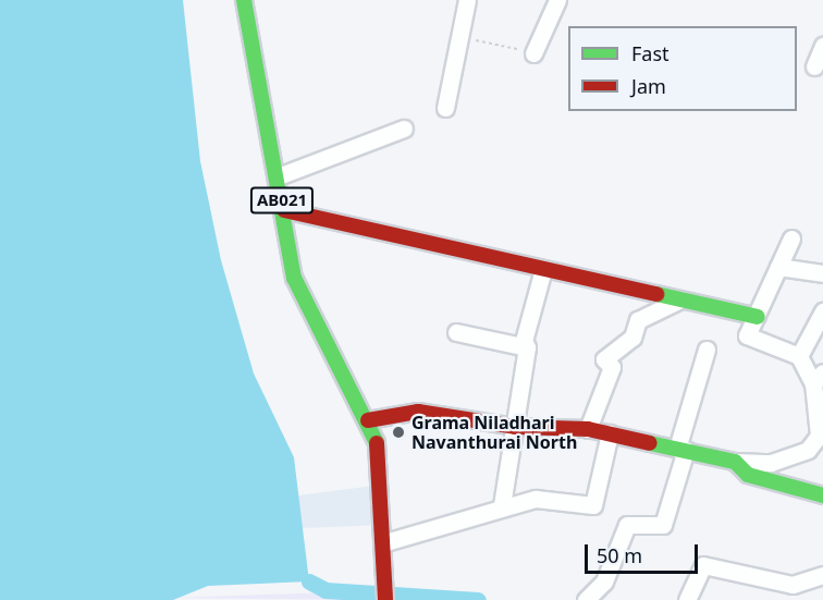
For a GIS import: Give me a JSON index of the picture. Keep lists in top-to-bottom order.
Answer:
{
  "streets": {
    "street": ["AB021"]
  },
  "places": ["Grama Niladhari Navanthurai North"],
  "legend": ["Fast", "Jam"],
  "scale_bar": "50 m"
}
